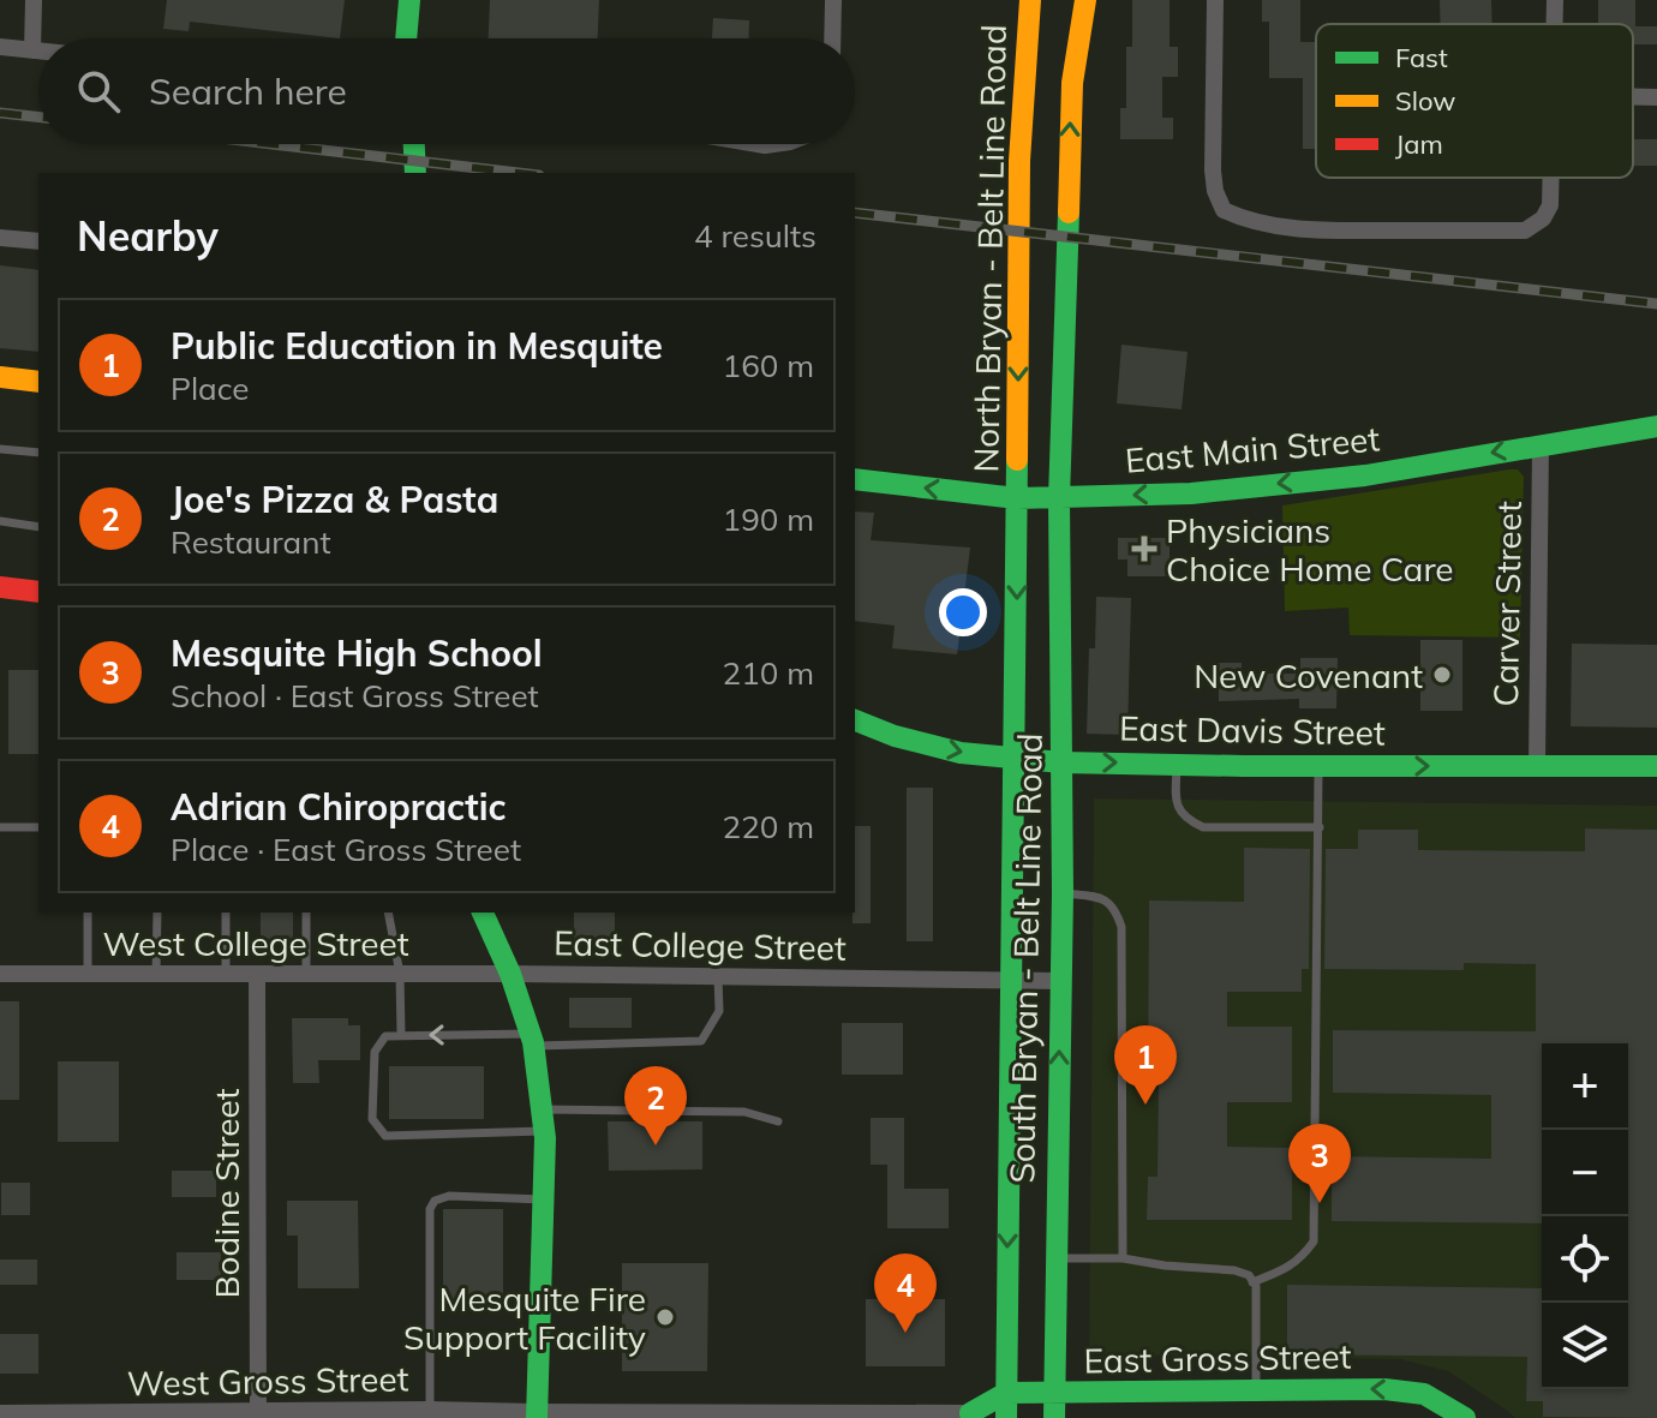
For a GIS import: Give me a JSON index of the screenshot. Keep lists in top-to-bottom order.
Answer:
{
  "streets": {
    "main road": [
      "North Bryan - Belt Line Road",
      "East Main Street",
      "East Davis Street",
      "South Bryan - Belt Line Road",
      "East Gross Street"
    ],
    "street": [
      "Carver Street",
      "West College Street",
      "East College Street",
      "Bodine Street",
      "West Gross Street"
    ]
  },
  "crossings": [
    ["North Bryan - Belt Line Road", "East Main Street"],
    ["North Bryan - Belt Line Road", "South Bryan - Belt Line Road"],
    ["East Main Street", "Carver Street"],
    ["East Main Street", "South Bryan - Belt Line Road"],
    ["Carver Street", "East Davis Street"],
    ["East Davis Street", "South Bryan - Belt Line Road"],
    ["West College Street", "East College Street"],
    ["West College Street", "Bodine Street"],
    ["East College Street", "South Bryan - Belt Line Road"],
    ["South Bryan - Belt Line Road", "East Gross Street"],
    ["Bodine Street", "West Gross Street"]
  ],
  "one_way": ["East Main Street", "East Davis Street", "East Gross Street"],
  "places": {
    "health": ["Physicians Choice Home Care"],
    "other": ["New Covenant", "Mesquite Fire Support Facility"]
  },
  "legend": ["Fast", "Slow", "Jam"],
  "page": {
    "search": "Search here",
    "heading": ["Nearby", "4 results"],
    "list": [
      {
        "mark": "1",
        "name": "Public Education in Mesquite",
        "note": "Place",
        "value": "160 m"
      },
      {
        "mark": "2",
        "name": "Joe's Pizza & Pasta",
        "note": "Restaurant",
        "value": "190 m"
      },
      {
        "mark": "3",
        "name": "Mesquite High School",
        "note": "School · East Gross Street",
        "value": "210 m"
      },
      {
        "mark": "4",
        "name": "Adrian Chiropractic",
        "note": "Place · East Gross Street",
        "value": "220 m"
      }
    ],
    "pins": [
      "1",
      "2",
      "3",
      "4"
    ],
    "map_buttons": ["+", "−"]
  }
}
